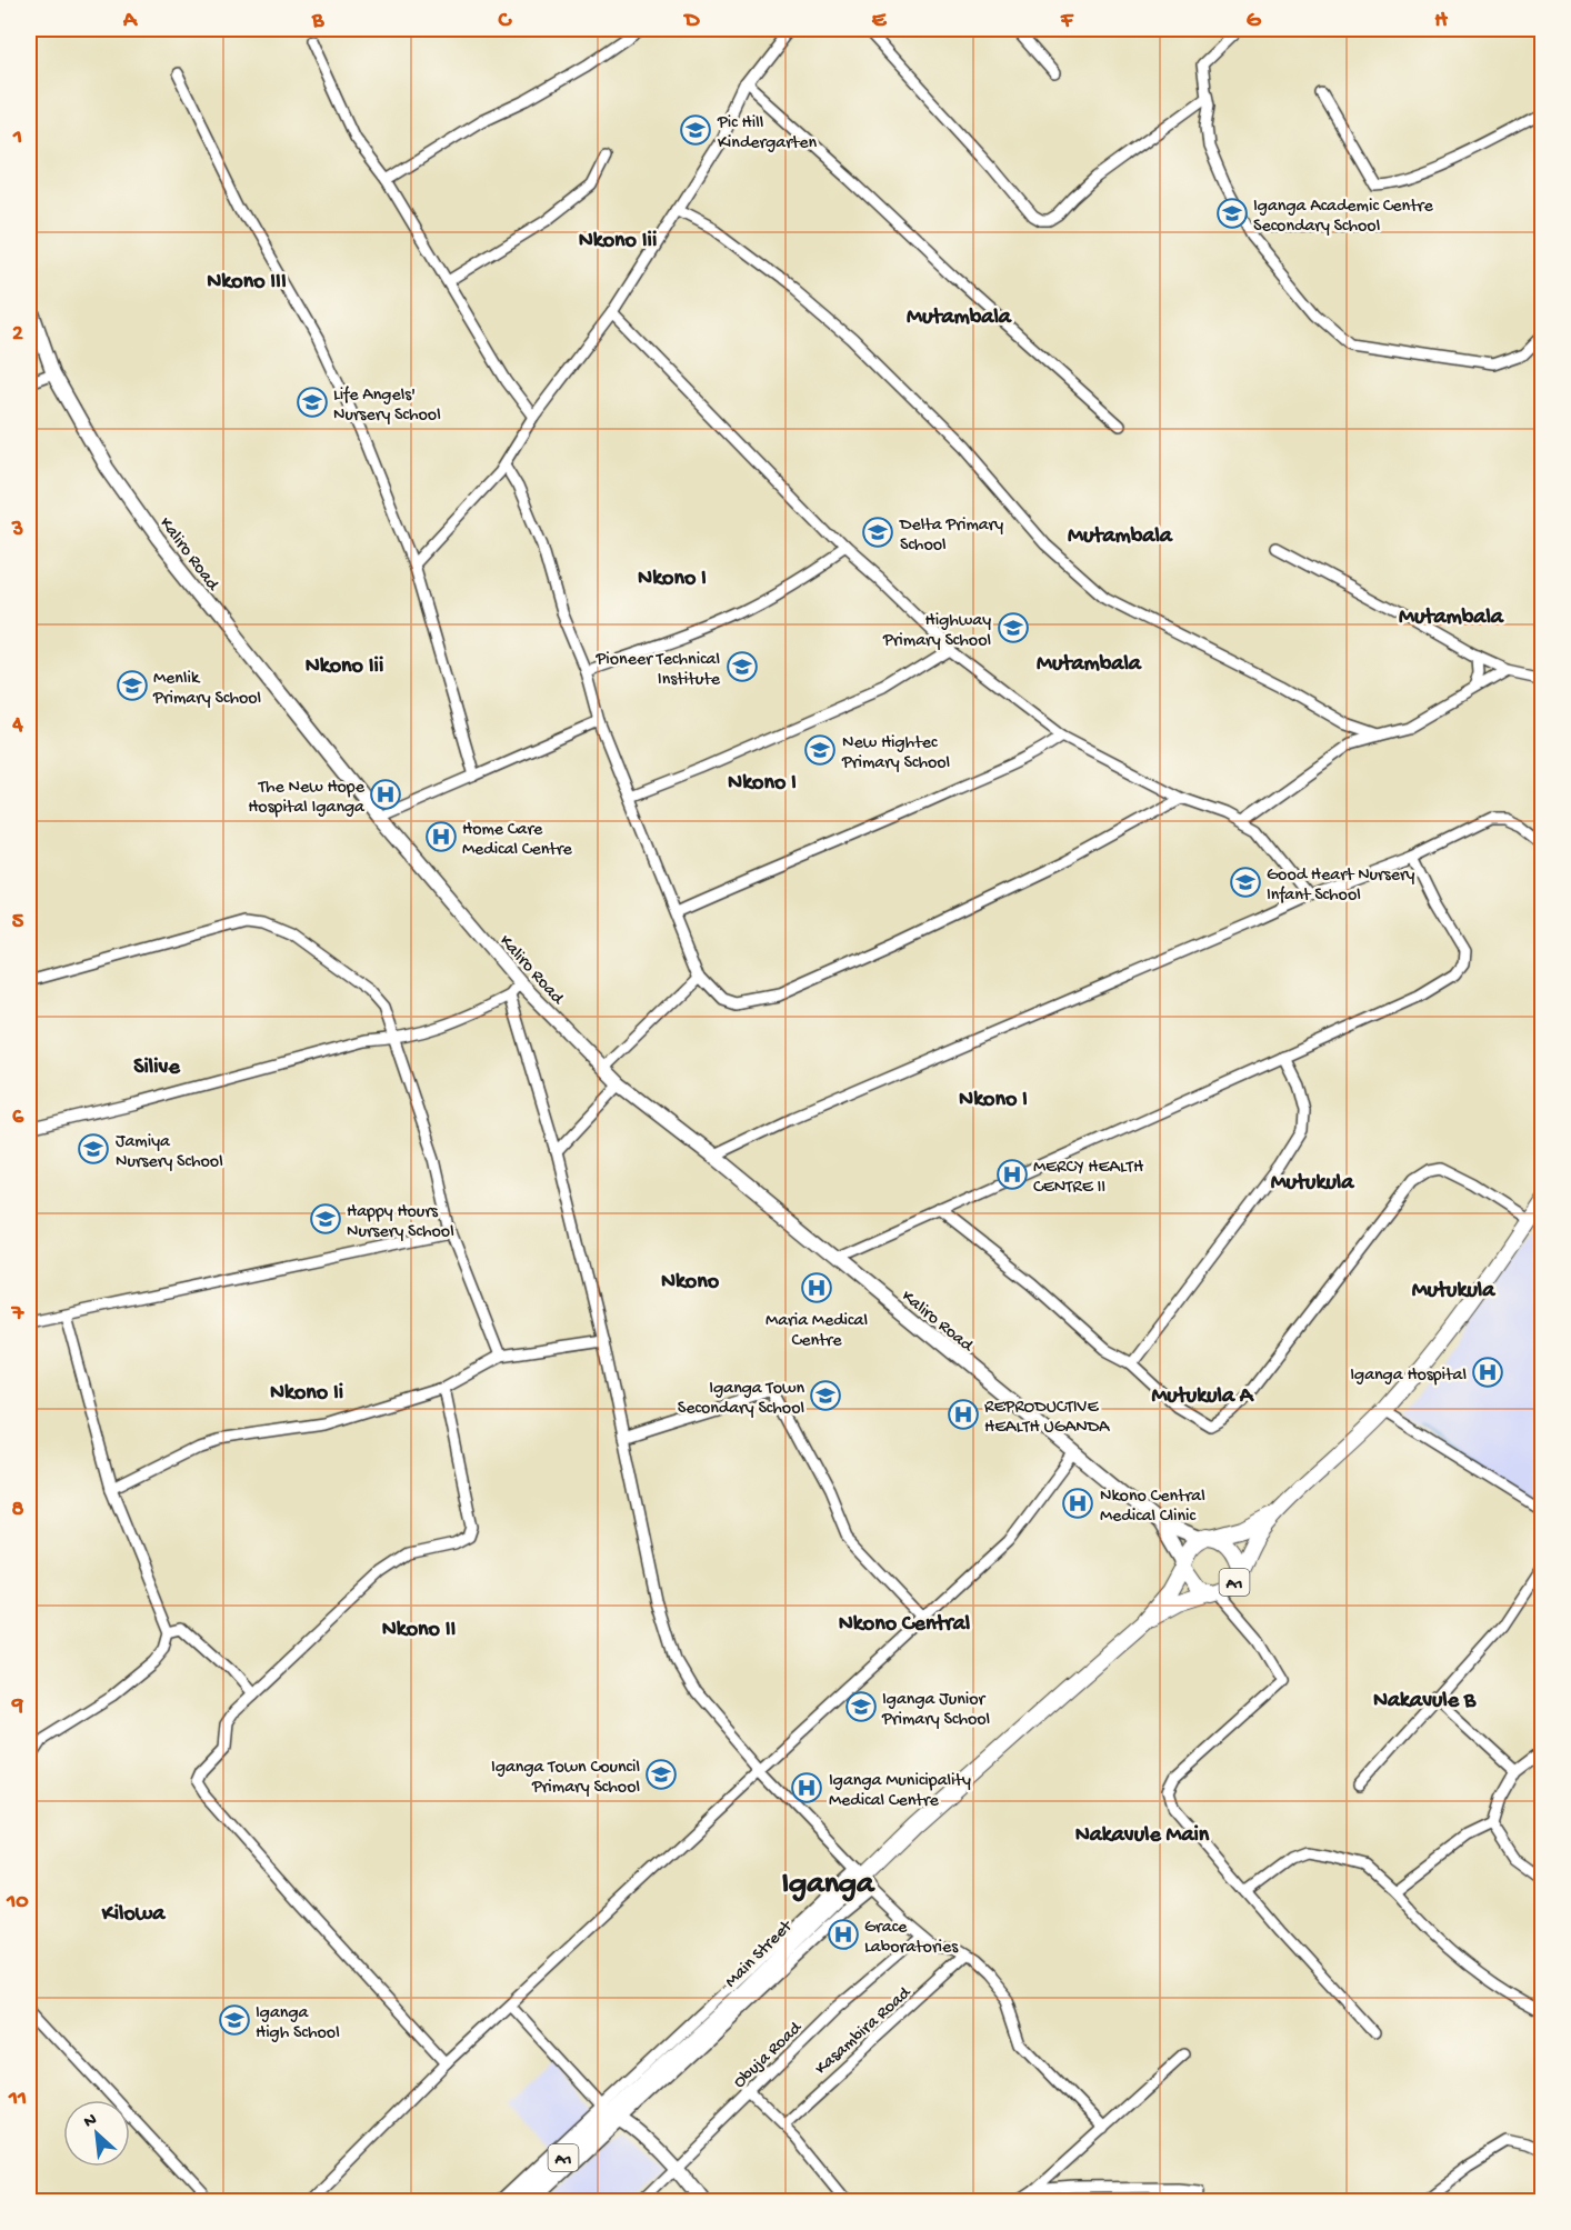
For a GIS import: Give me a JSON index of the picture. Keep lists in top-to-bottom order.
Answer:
{
  "streets": {
    "main road": ["Kaliro Road", "A1", "Main Street"],
    "street": ["Kasambira Road", "Obuja Road"]
  },
  "crossings": [
    ["Kaliro Road", "A1"],
    ["A1", "Main Street"]
  ],
  "districts": [
    "Nkono Iii",
    "Nkono III",
    "Mutambala",
    "Mutambala",
    "Nkono I",
    "Mutambala",
    "Mutambala",
    "Nkono Iii",
    "Nkono I",
    "Silive",
    "Nkono I",
    "Mutukula",
    "Nkono",
    "Mutukula",
    "Nkono Ii",
    "Mutukula A",
    "Nkono Central",
    "Nkono II",
    "Nakavule B",
    "Nakavule Main",
    "Iganga",
    "Kilowa"
  ],
  "places": {
    "school or university": [
      "Pic Hill Kindergarten",
      "Iganga Academic Centre Secondary School",
      "Life Angels' Nursery School",
      "Delta Primary School",
      "Highway Primary School",
      "Pioneer Technical Institute",
      "Menlik Primary School",
      "New Hightec Primary School",
      "Good Heart Nursery Infant School",
      "Jamiya Nursery School",
      "Happy Hours Nursery School",
      "Iganga Town Secondary School",
      "Iganga Junior Primary School",
      "Iganga Town Council Primary School",
      "Iganga High School"
    ],
    "hospital": [
      "The New Hope Hospital Iganga",
      "Home Care Medical Centre",
      "MERCY HEALTH CENTRE II",
      "Maria Medical Centre",
      "Iganga Hospital",
      "REPRODUCTIVE HEALTH UGANDA",
      "Nkono Central Medical Clinic",
      "Iganga Municipality Medical Centre",
      "Grace Laboratories"
    ]
  },
  "north": "top left",
  "grid": {
    "columns": [
      "A",
      "B",
      "C",
      "D",
      "E",
      "F",
      "G",
      "H"
    ],
    "rows": [
      "1",
      "2",
      "3",
      "4",
      "5",
      "6",
      "7",
      "8",
      "9",
      "10",
      "11"
    ]
  }
}
